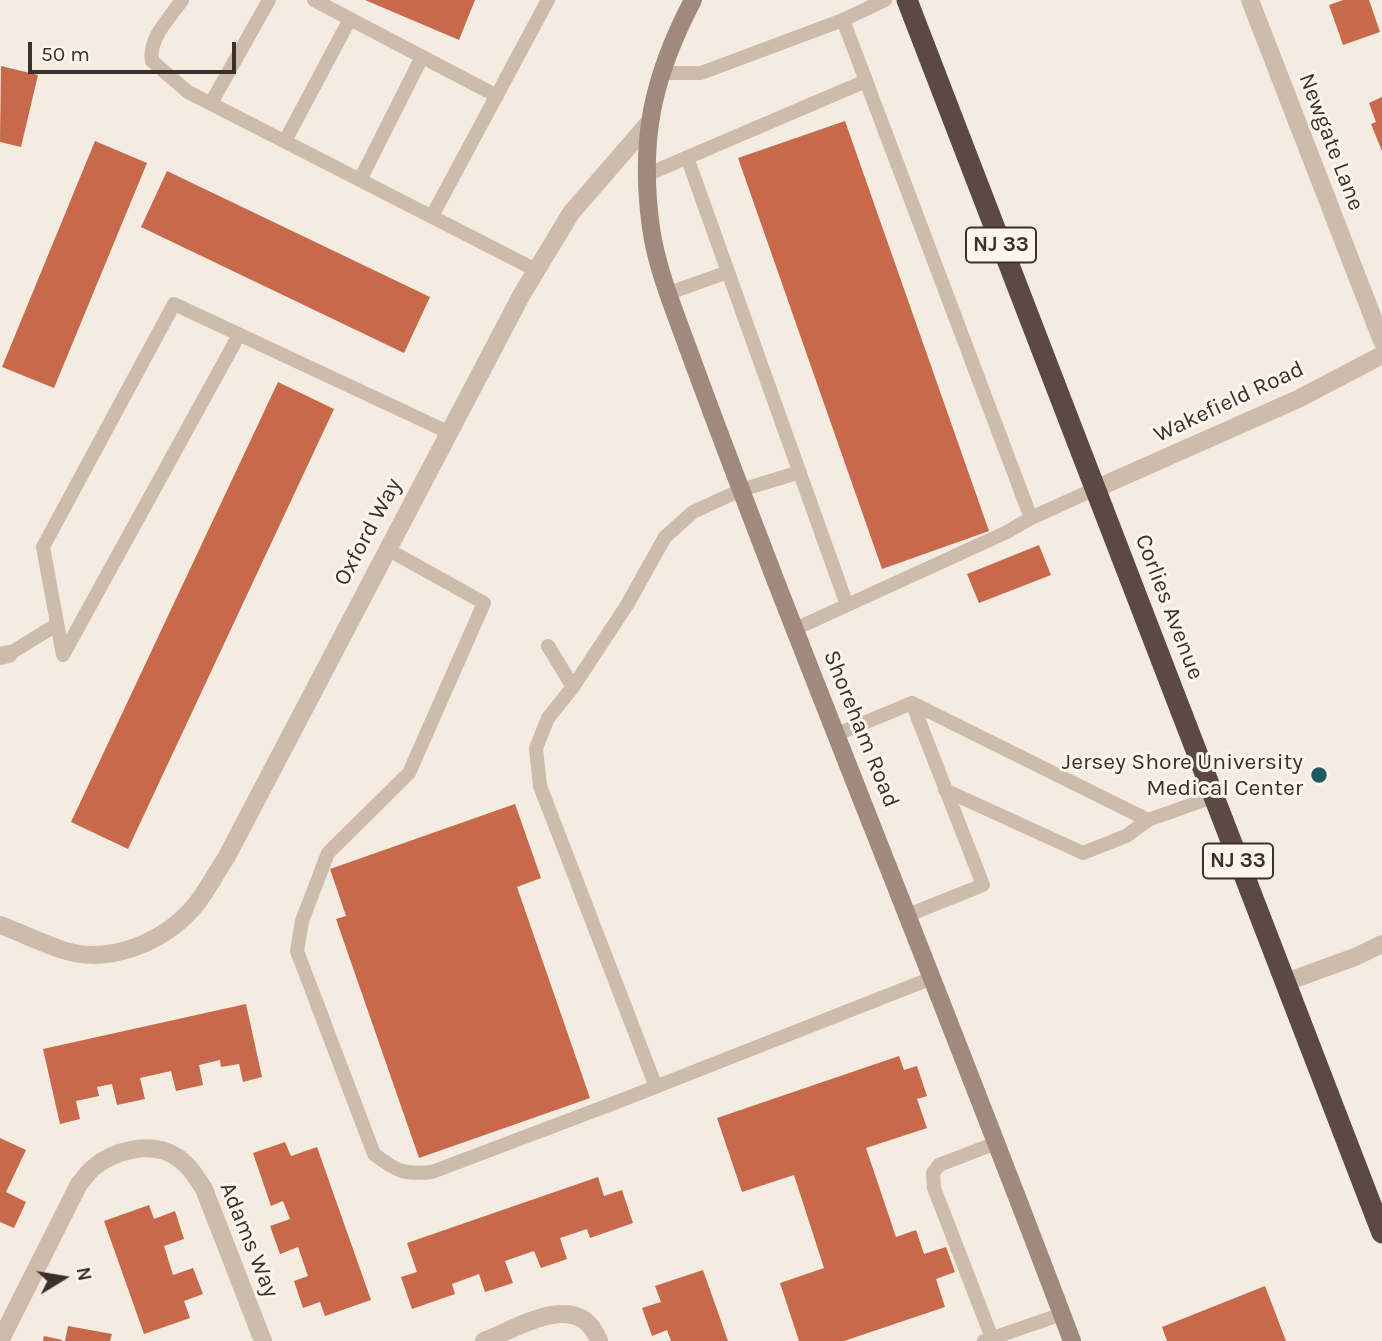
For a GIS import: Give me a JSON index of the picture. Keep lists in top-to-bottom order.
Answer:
{
  "streets": {
    "highway": ["NJ 33", "Corlies Avenue"],
    "street": [
      "Newgate Lane",
      "Wakefield Road",
      "Oxford Way",
      "Shoreham Road",
      "Adams Way"
    ]
  },
  "crossings": [
    ["Wakefield Road", "Corlies Avenue"],
    ["Oxford Way", "Shoreham Road"]
  ],
  "places": ["Jersey Shore University Medical Center"],
  "scale_bar": "50 m",
  "north": "right"
}
